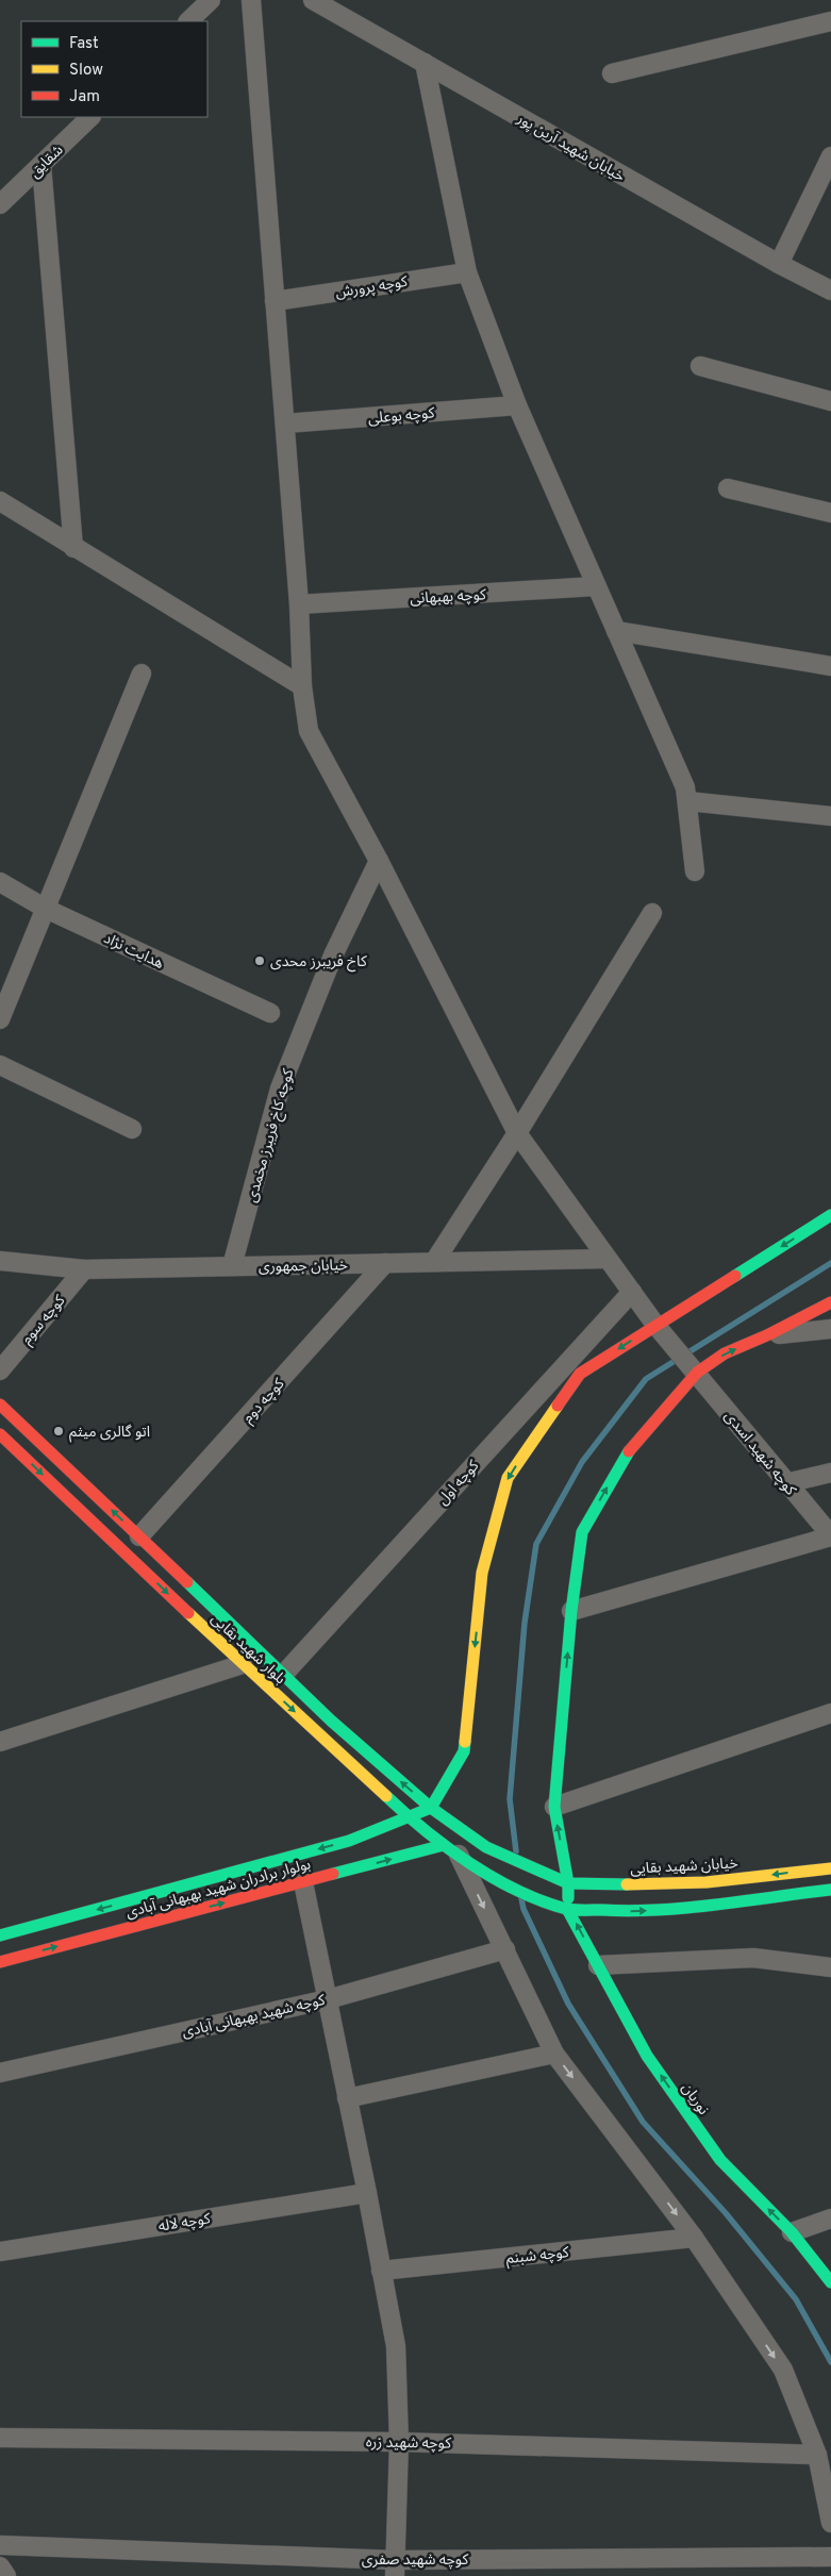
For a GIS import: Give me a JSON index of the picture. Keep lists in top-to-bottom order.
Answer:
{
  "streets": {
    "main road": [
      "بلوار شهید بقایی",
      "خیابان شهید بقایی",
      "بولوار برادران شهید بهبهانی آبادی",
      "نوریان"
    ],
    "street": [
      "خیابان شهید آرین پور",
      "شقایق",
      "کوچه پرورش",
      "کوچه بوعلی",
      "کوچه بهبهانی",
      "هدایت نژاد",
      "کوچه کاخ فریبرز مخمدی",
      "خیابان جمهوری",
      "کوچه سوم",
      "کوچه دوم",
      "کوچه شهید اسدی",
      "کوچه اول",
      "کوچه شهید بهبهانی آبادی",
      "کوچه لاله",
      "کوچه شبنم",
      "کوچه شهید زره",
      "کوچه شهید صفری"
    ]
  },
  "crossings": [
    ["کوچه پرورش", "کوچه شهید اسدی"],
    ["کوچه بوعلی", "کوچه شهید اسدی"],
    ["کوچه بهبهانی", "کوچه شهید اسدی"],
    ["کوچه کاخ فریبرز مخمدی", "خیابان جمهوری"],
    ["کوچه کاخ فریبرز مخمدی", "کوچه شهید اسدی"],
    ["خیابان جمهوری", "کوچه سوم"],
    ["خیابان جمهوری", "کوچه دوم"],
    ["خیابان جمهوری", "کوچه شهید اسدی"],
    ["کوچه دوم", "بلوار شهید بقایی"],
    ["کوچه شهید اسدی", "کوچه اول"],
    ["کوچه اول", "بلوار شهید بقایی"],
    ["بلوار شهید بقایی", "خیابان شهید بقایی"],
    ["بلوار شهید بقایی", "بولوار برادران شهید بهبهانی آبادی"],
    ["بلوار شهید بقایی", "نوریان"]
  ],
  "one_way": ["نوریان"],
  "places": ["کاخ فریبرز محدی", "اتو گالری میثم"],
  "legend": ["Fast", "Slow", "Jam"]
}
